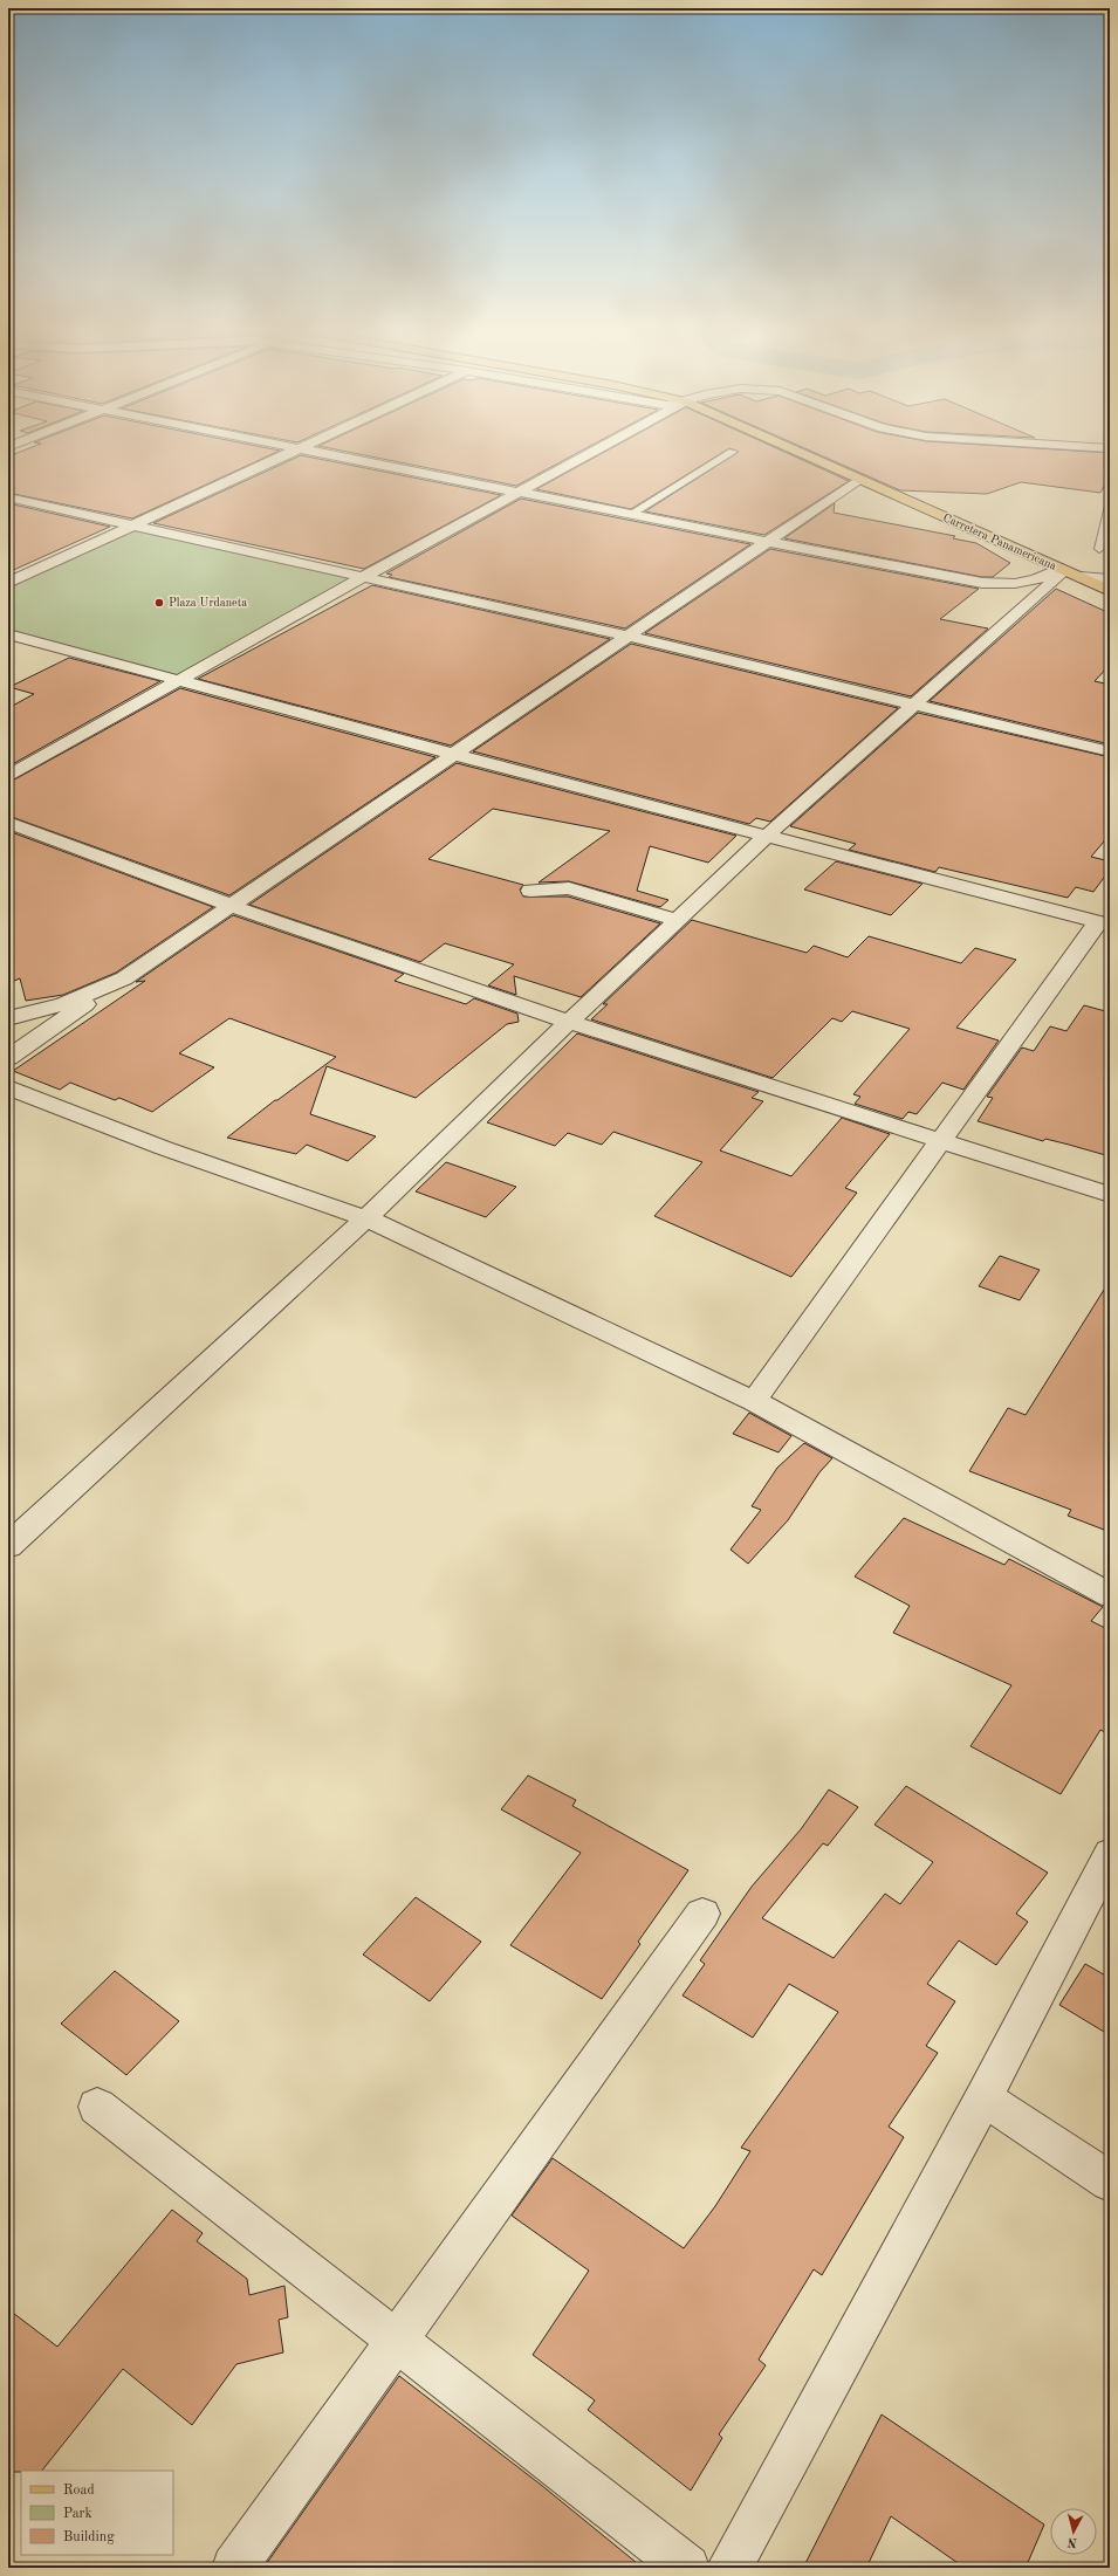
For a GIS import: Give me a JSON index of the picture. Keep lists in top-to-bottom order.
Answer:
{
  "streets": {
    "main road": ["Carretera Panamericana"]
  },
  "places": ["Plaza Urdaneta"],
  "legend": ["Road", "Park", "Building"],
  "north": "bottom"
}
